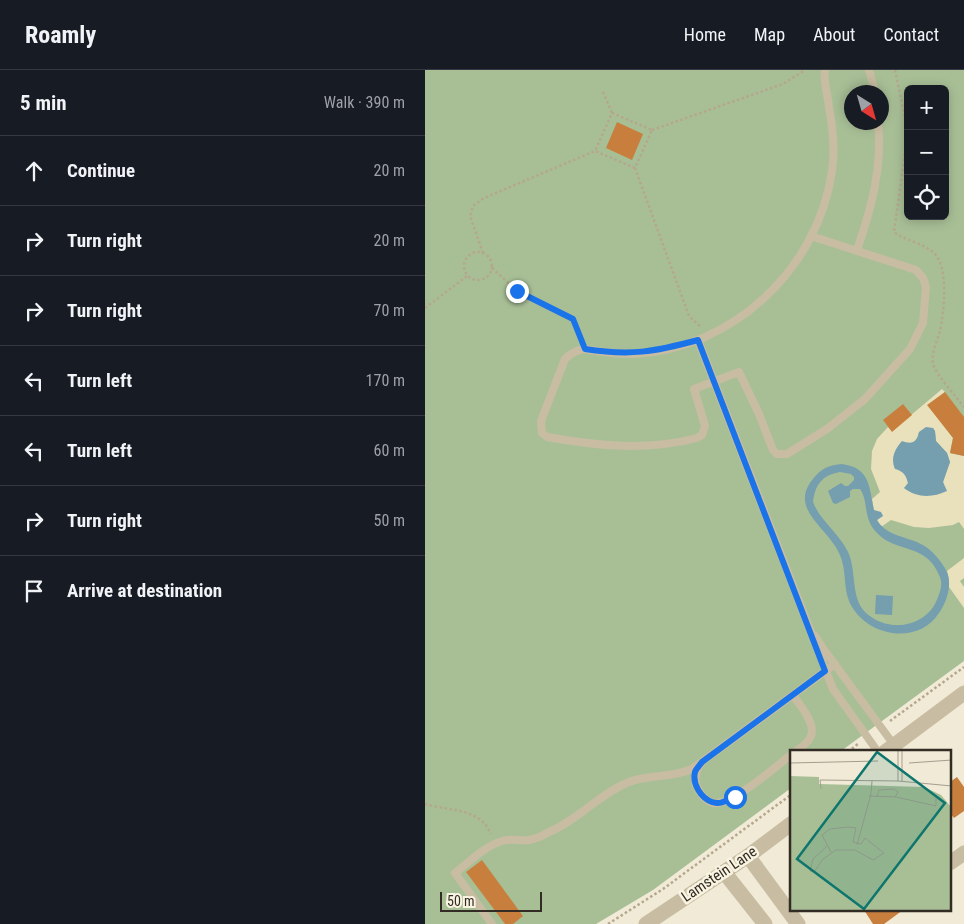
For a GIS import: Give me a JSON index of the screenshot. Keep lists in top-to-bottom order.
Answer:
{
  "streets": {
    "street": ["Lamstein Lane"]
  },
  "scale_bar": "50 m",
  "north": "bottom right",
  "page": {
    "header": "Roamly",
    "nav": [
      "Home",
      "Map",
      "About",
      "Contact"
    ],
    "heading": ["5 min", "Walk · 390 m"],
    "map_buttons": ["+", "−"],
    "list": [
      ["Continue", "20 m"],
      ["Turn right", "20 m"],
      ["Turn right", "70 m"],
      ["Turn left", "170 m"],
      ["Turn left", "60 m"],
      ["Turn right", "50 m"],
      "Arrive at destination"
    ],
    "scale": "50 m"
  }
}
